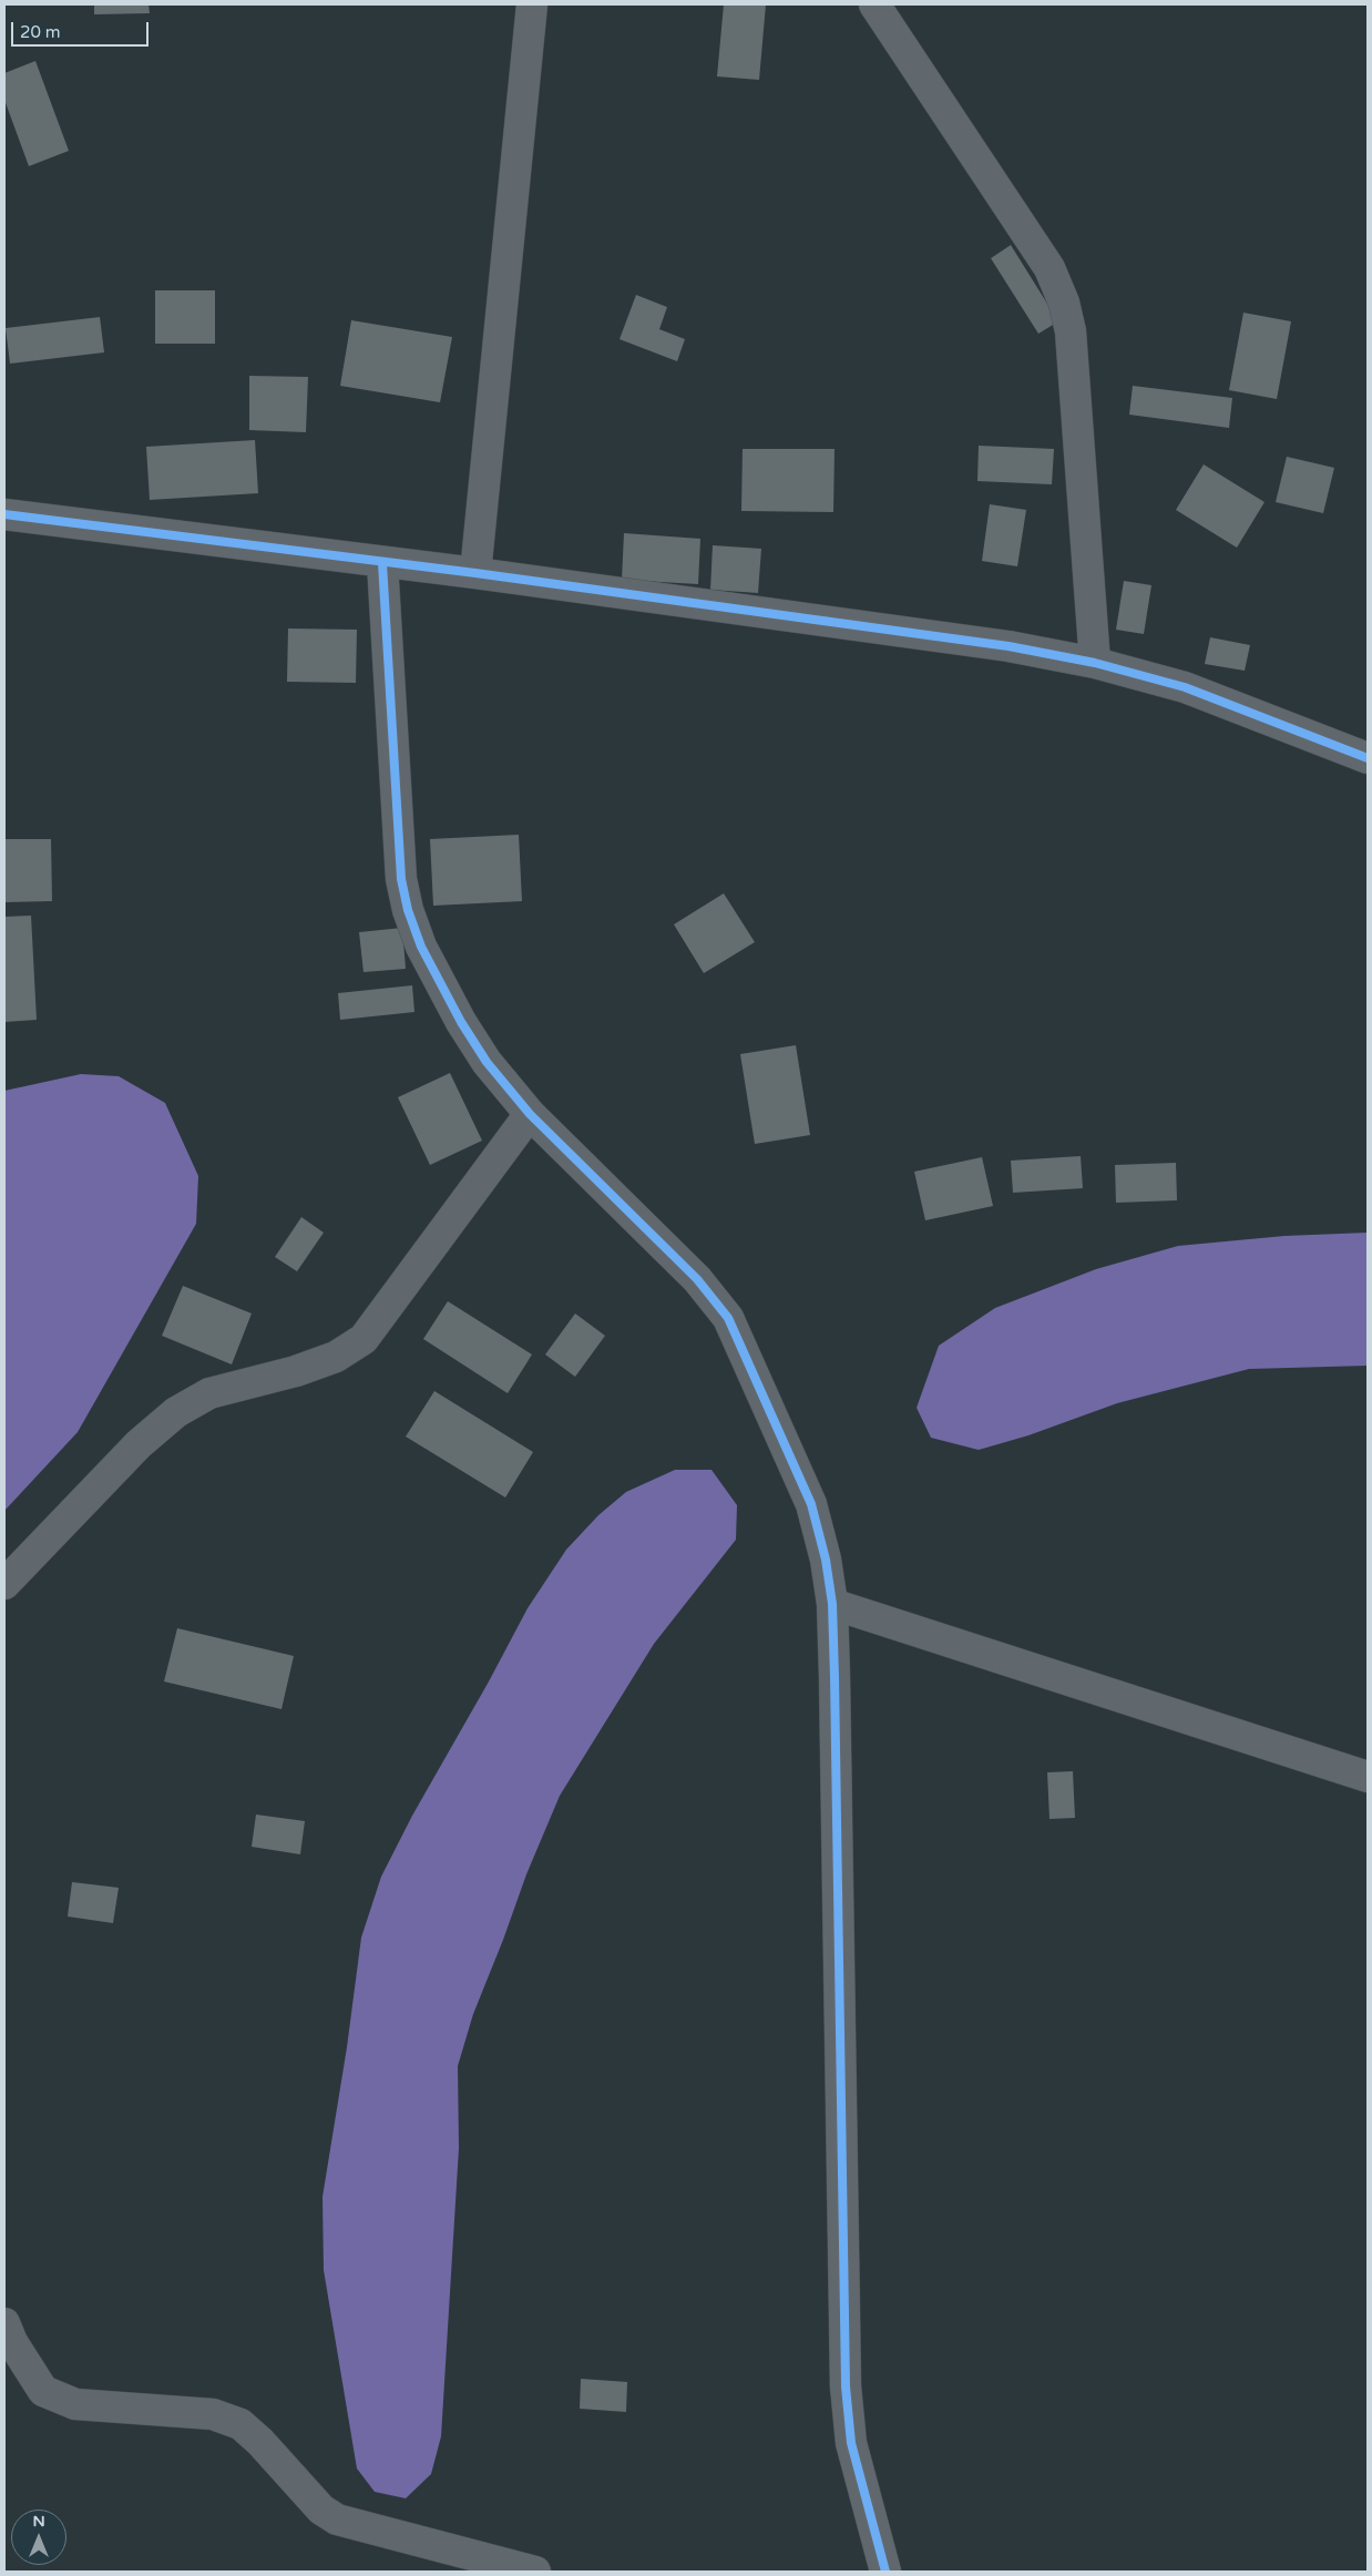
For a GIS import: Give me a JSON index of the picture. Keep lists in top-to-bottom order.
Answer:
{
  "scale_bar": "20 m",
  "north": "top"
}
